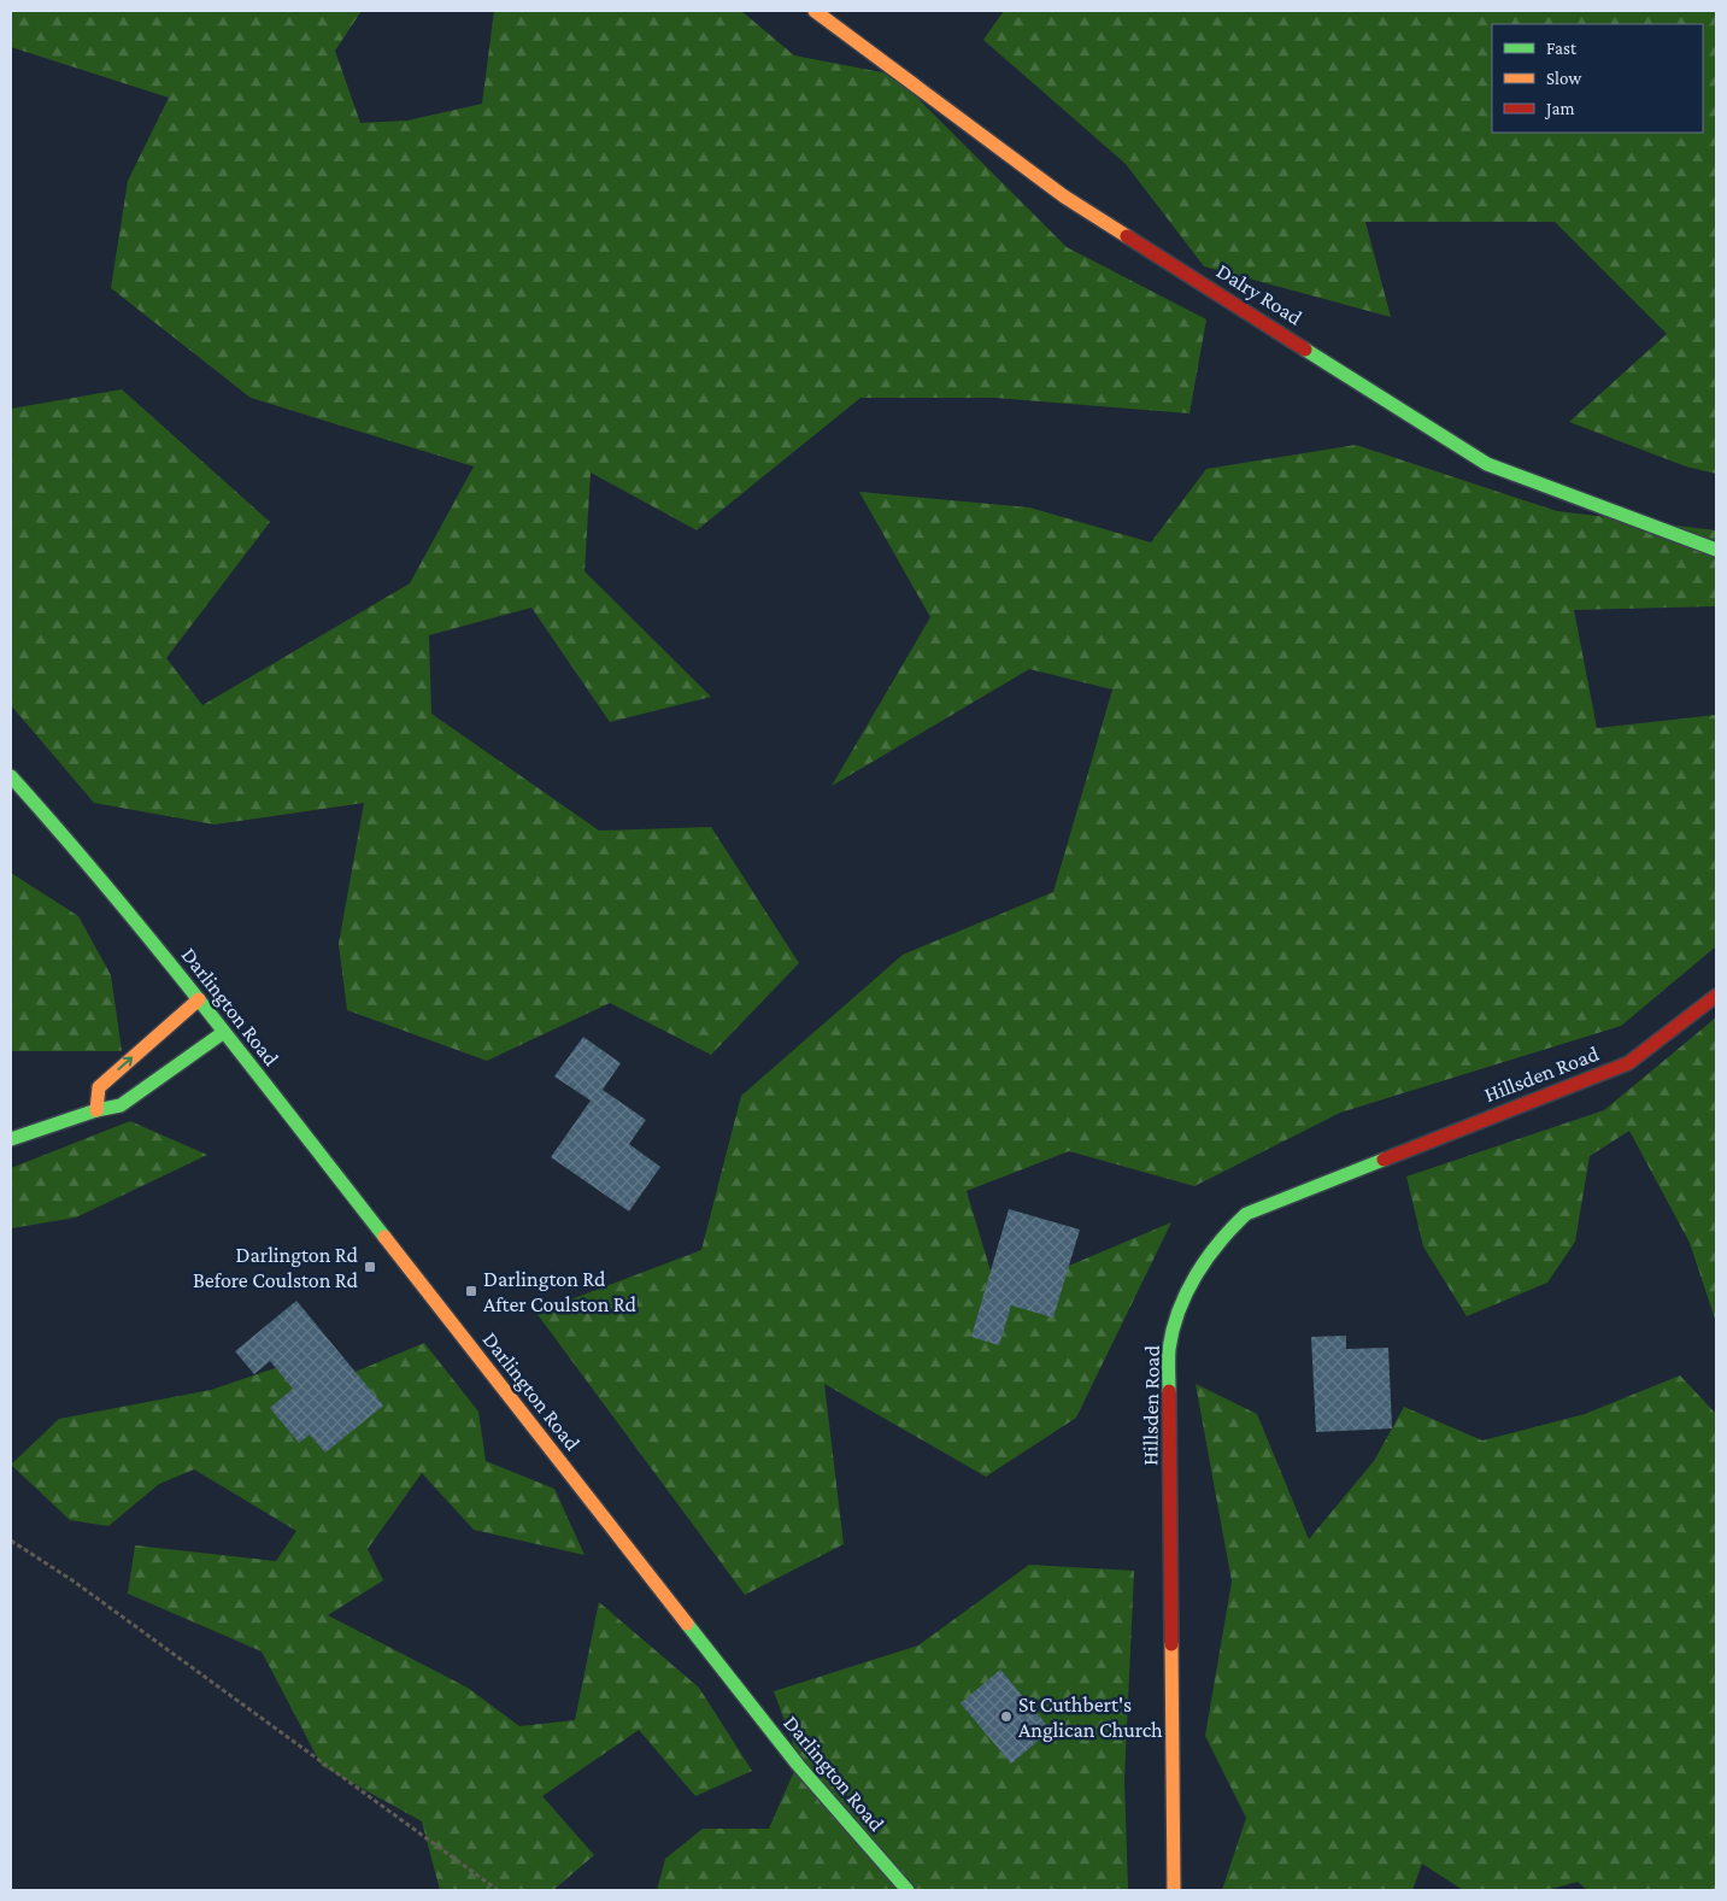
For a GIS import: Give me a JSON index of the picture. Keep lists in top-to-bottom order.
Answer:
{
  "streets": {
    "street": ["Dalry Road", "Darlington Road", "Hillsden Road"]
  },
  "places": {
    "transit": ["Darlington Rd Before Coulston Rd", "Darlington Rd After Coulston Rd"],
    "other": ["St Cuthbert's Anglican Church"]
  },
  "legend": ["Fast", "Slow", "Jam"]
}
